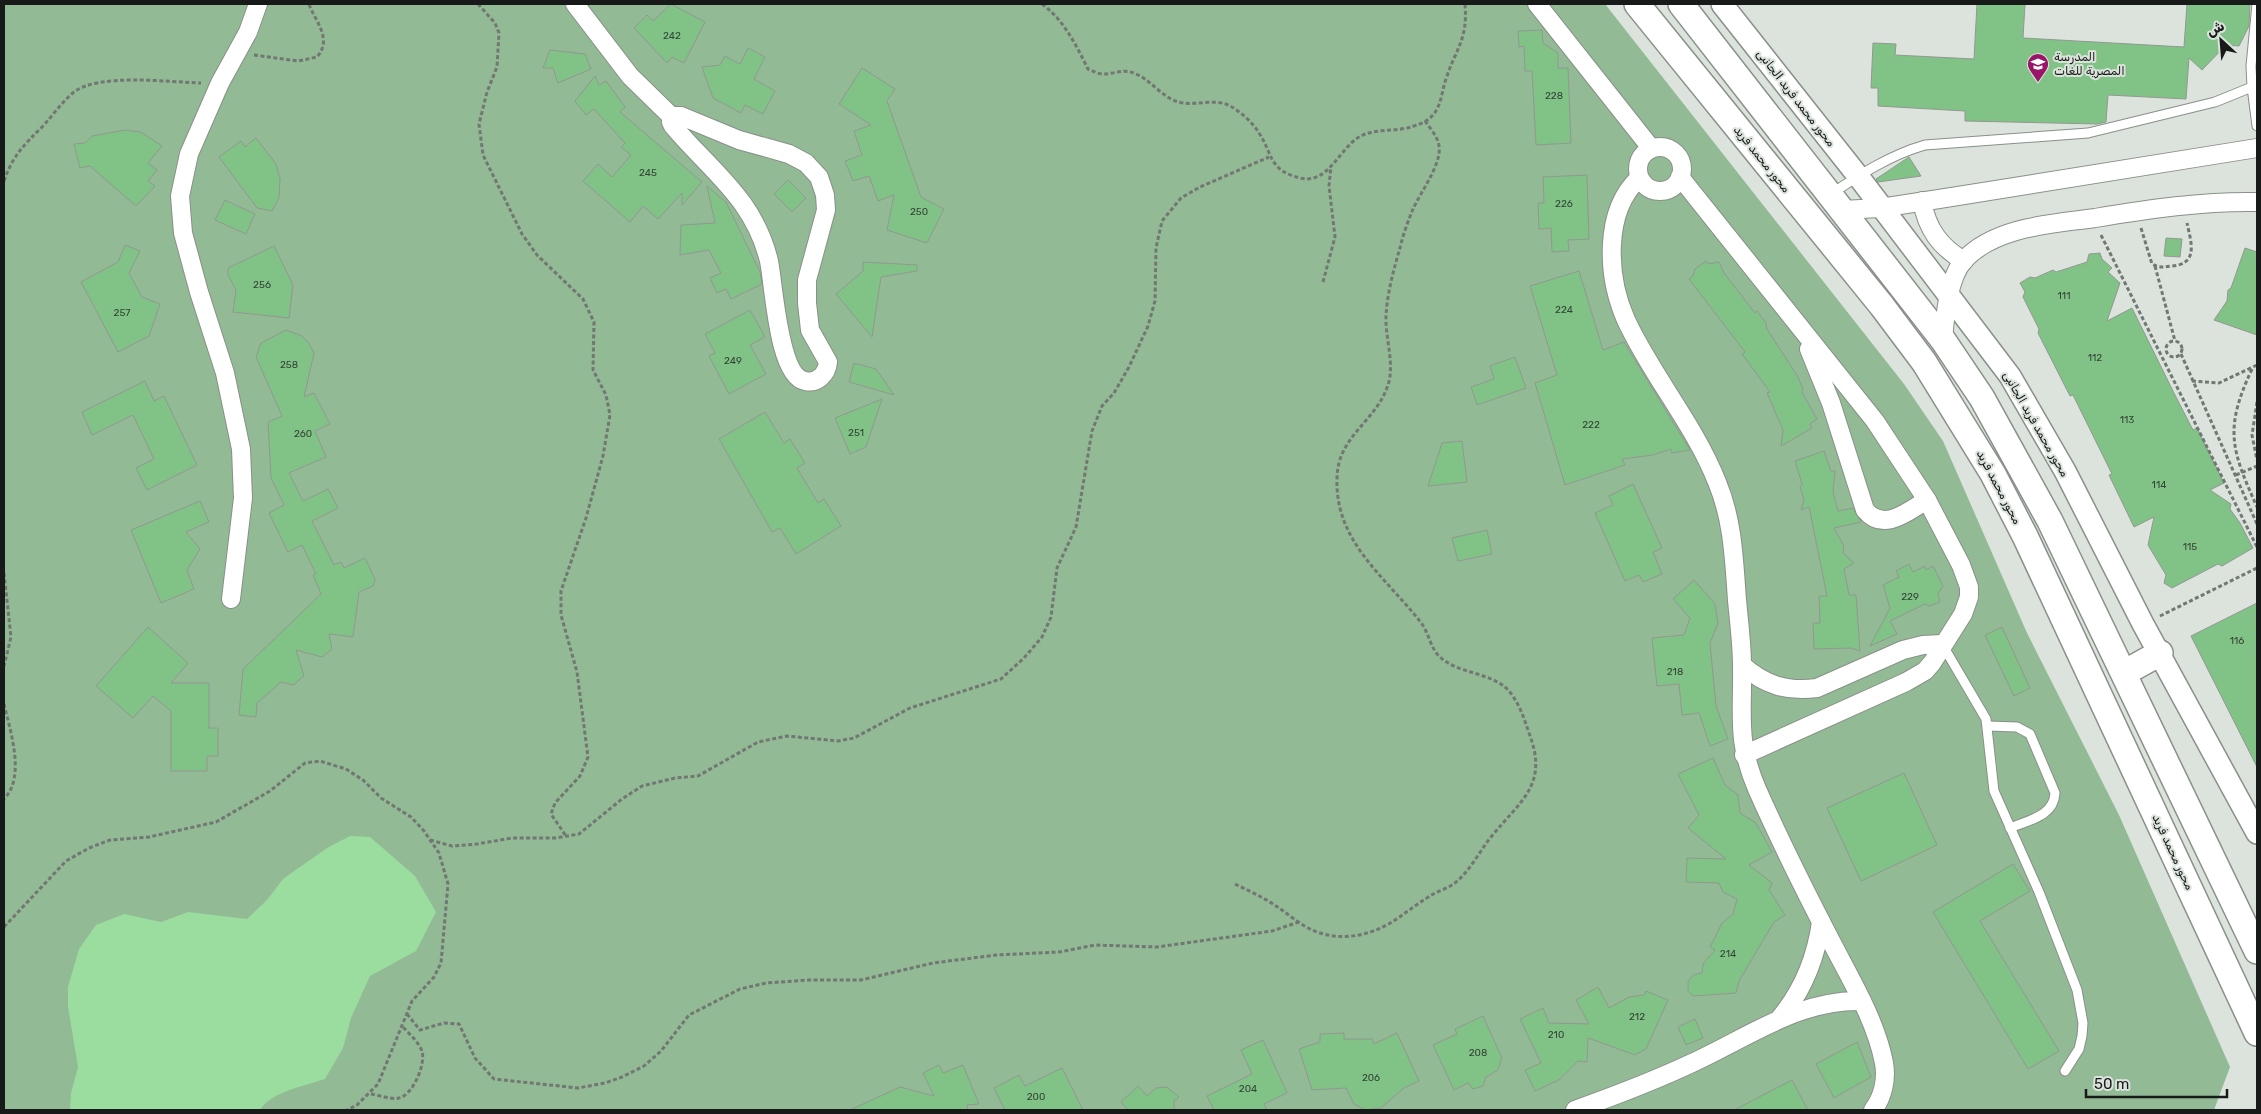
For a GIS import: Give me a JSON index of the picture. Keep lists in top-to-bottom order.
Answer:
{
  "streets": {
    "main road": ["محور محمد فريد"],
    "street": ["محور محمد فريد الجانبى"]
  },
  "places": {
    "school or university": ["المدرسة المصرية للغات"]
  },
  "house_numbers": [
    "242",
    "228",
    "245",
    "226",
    "250",
    "256",
    "111",
    "224",
    "257",
    "112",
    "249",
    "258",
    "113",
    "222",
    "251",
    "260",
    "114",
    "115",
    "229",
    "116",
    "218",
    "214",
    "212",
    "210",
    "208",
    "206",
    "204",
    "200"
  ],
  "scale_bar": "50 m",
  "north": "top left"
}
